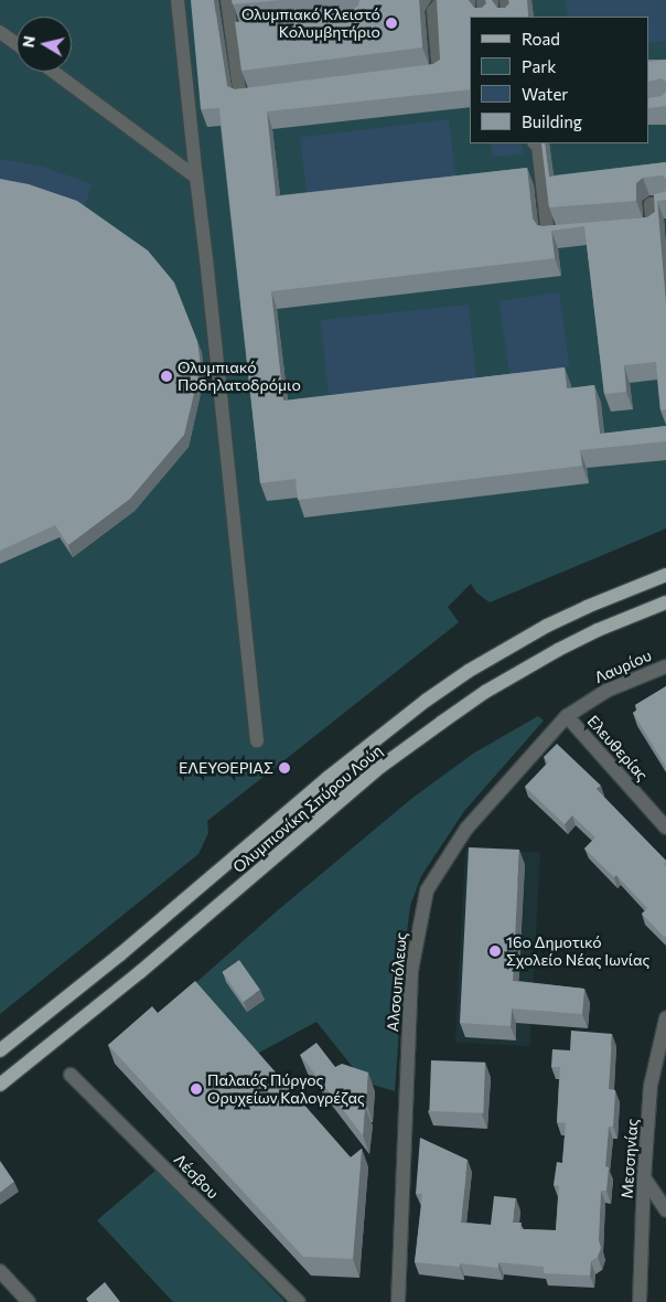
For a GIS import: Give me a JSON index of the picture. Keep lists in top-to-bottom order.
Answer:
{
  "streets": {
    "main road": ["Ολυμπιονίκη Σπύρου Λούη"],
    "street": [
      "Λαυρίου",
      "Ελευθερίας",
      "Αλσουπόλεως",
      "Μεσσηνίας",
      "Λέσβου"
    ]
  },
  "crossings": [
    ["Λαυρίου", "Ελευθερίας"],
    ["Λαυρίου", "Αλσουπόλεως"],
    ["Ελευθερίας", "Αλσουπόλεως"]
  ],
  "places": [
    "Ολυμπιακό Κλειστό Κολυμβητήριο",
    "Ολυμπιακό Ποδηλατοδρόμιο",
    "ΕΛΕΥΘΕΡΙΑΣ",
    "16ο Δημοτικό Σχολείο Νέας Ιωνίας",
    "Παλαιός Πύργος Ορυχείων Καλογρέζας"
  ],
  "legend": [
    "Road",
    "Park",
    "Water",
    "Building"
  ],
  "north": "left"
}
